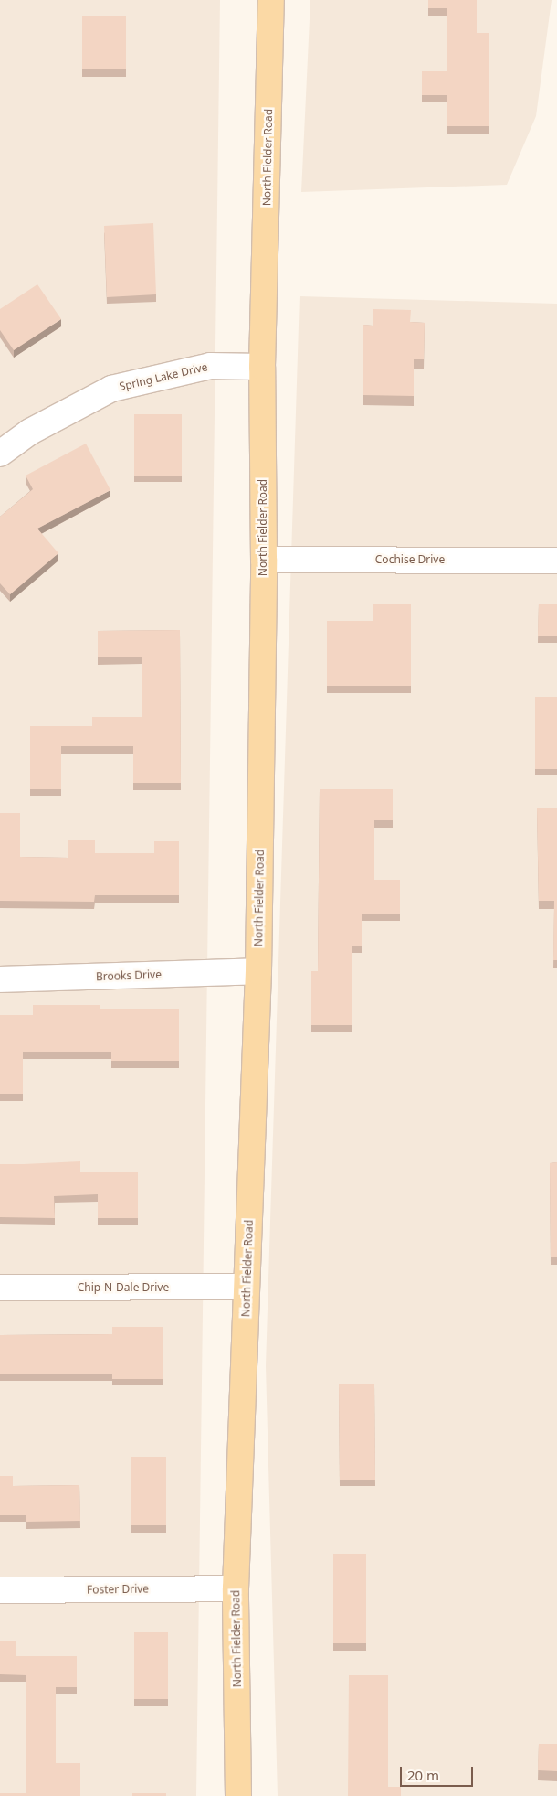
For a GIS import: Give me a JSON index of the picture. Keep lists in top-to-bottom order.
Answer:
{
  "streets": {
    "main road": ["North Fielder Road"],
    "street": [
      "Spring Lake Drive",
      "Cochise Drive",
      "Brooks Drive",
      "Chip-N-Dale Drive",
      "Foster Drive"
    ]
  },
  "crossings": [
    ["North Fielder Road", "Spring Lake Drive"],
    ["North Fielder Road", "Cochise Drive"],
    ["North Fielder Road", "Brooks Drive"],
    ["North Fielder Road", "Chip-N-Dale Drive"],
    ["North Fielder Road", "Foster Drive"]
  ],
  "scale_bar": "20 m"
}
